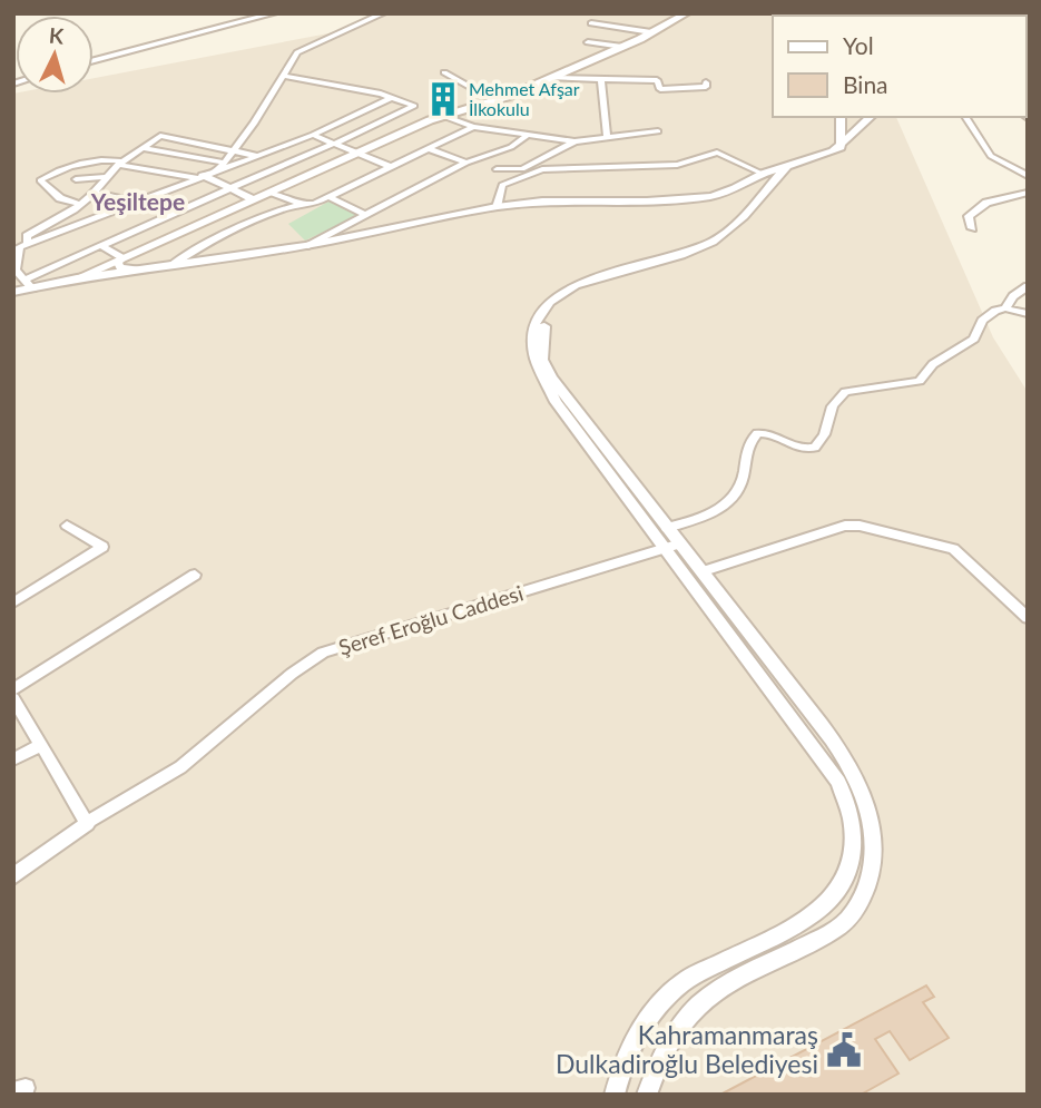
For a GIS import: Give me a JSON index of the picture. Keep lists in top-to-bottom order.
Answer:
{
  "streets": {
    "street": ["Şeref Eroğlu Caddesi"]
  },
  "districts": ["Yeşiltepe"],
  "places": {
    "building": ["Mehmet Afşar İlkokulu"],
    "public building": ["Kahramanmaraş Dulkadiroğlu Belediyesi"]
  },
  "legend": ["Yol", "Bina"],
  "north": "top"
}
